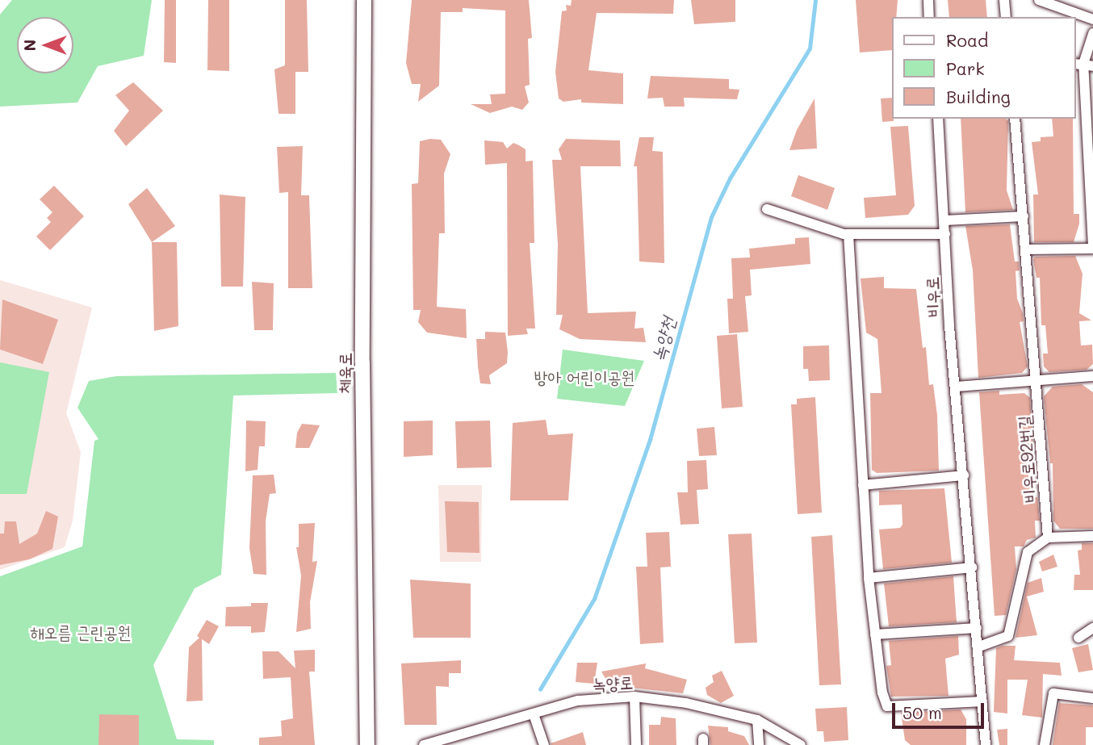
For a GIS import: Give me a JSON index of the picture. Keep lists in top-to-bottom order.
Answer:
{
  "streets": {
    "street": [
      "비우로",
      "체육로",
      "비우로92번길",
      "녹양로"
    ]
  },
  "water": ["녹양천"],
  "parks": ["방아 어린이공원", "해오름 근린공원"],
  "legend": ["Road", "Park", "Building"],
  "scale_bar": "50 m",
  "north": "left"
}
